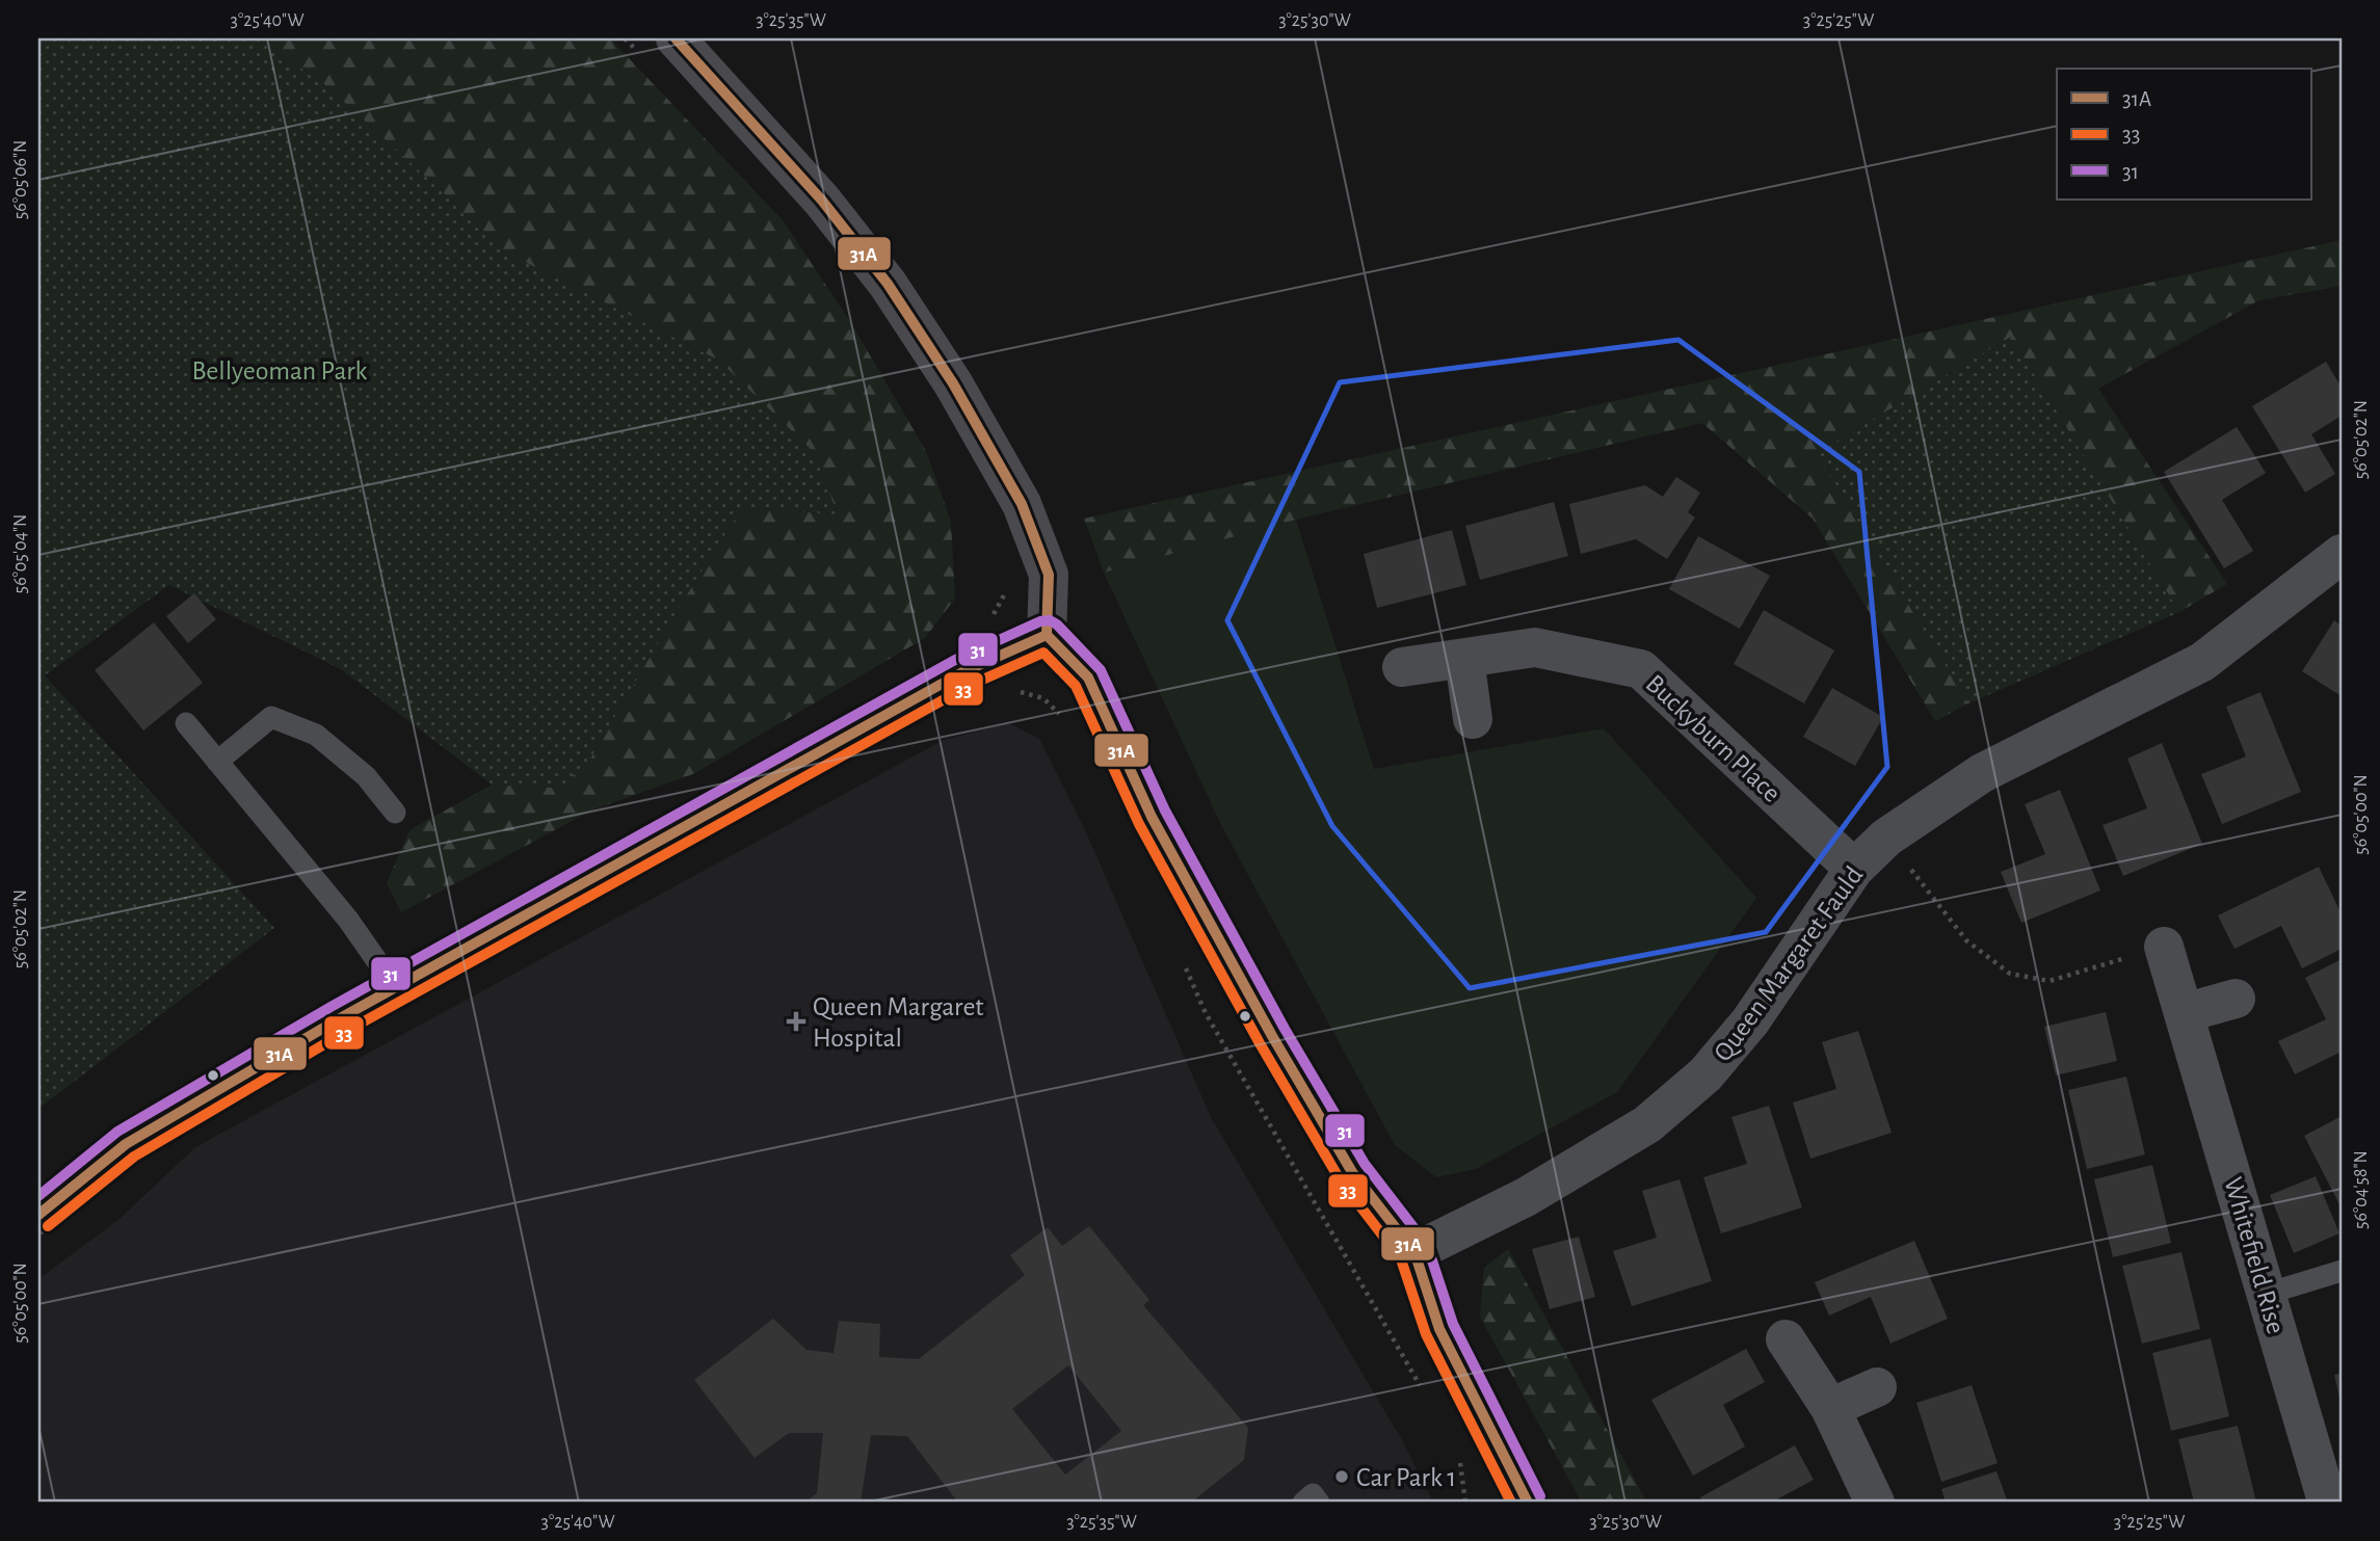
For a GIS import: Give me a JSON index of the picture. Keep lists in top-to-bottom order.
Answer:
{
  "streets": {
    "street": ["Buckyburn Place", "Queen Margaret Fauld", "Whitefield Rise"]
  },
  "crossings": [
    ["Buckyburn Place", "Queen Margaret Fauld"]
  ],
  "parks": ["Bellyeoman Park"],
  "places": {
    "health": ["Queen Margaret Hospital"],
    "other": ["Car Park 1"]
  },
  "lines": ["transit line 31A", "transit line 31", "transit line 33"],
  "legend": ["31A", "33", "31"],
  "coordinates": [
    "3°25'40\"W",
    "3°25'35\"W",
    "3°25'30\"W",
    "3°25'25\"W",
    "56°05'06\"N",
    "56°05'02\"N",
    "56°05'04\"N",
    "56°05'00\"N",
    "56°04'58\"N"
  ]
}
